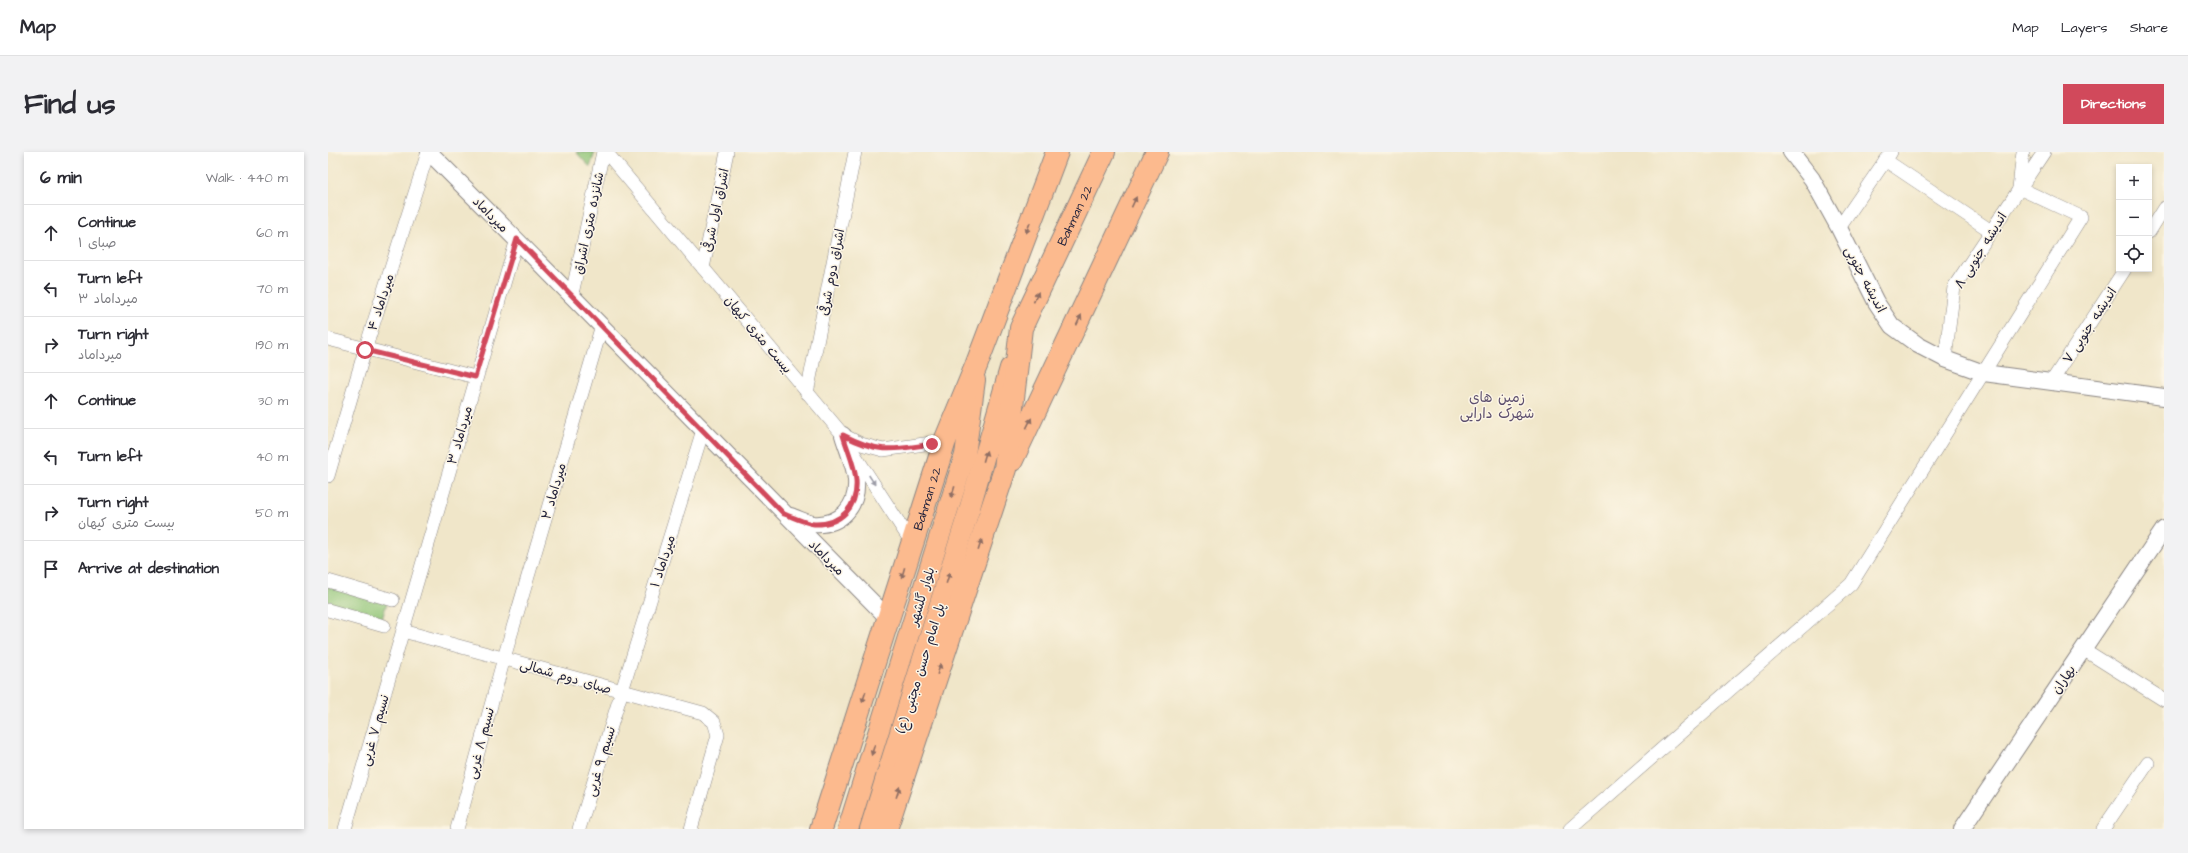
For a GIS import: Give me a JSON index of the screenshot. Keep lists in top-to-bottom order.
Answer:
{
  "streets": {
    "highway": ["Bahman 22"],
    "main road": ["بلوار گلشهر", "پل امام حسن مجتبی (ع)"],
    "street": [
      "اشراق اول شرقی",
      "میرداماد",
      "شانزده متری اشراق",
      "اندیشه جنوبی ۸",
      "اشراق دوم شرقی",
      "اندیشه جنوبی",
      "میرداماد ۴",
      "اندیشه جنوبی ۷",
      "بیست متری کیهان",
      "میرداماد ۳",
      "میرداماد ۲",
      "میرداماد ۱",
      "صبای دوم شمالی",
      "بهاران",
      "نسیم ۷ غربی",
      "نسیم ۸ غربی",
      "نسیم ۹ غربی"
    ]
  },
  "crossings": [
    ["اشراق اول شرقی", "بیست متری کیهان"],
    ["میرداماد", "Bahman 22"],
    ["میرداماد", "شانزده متری اشراق"],
    ["میرداماد", "میرداماد ۴"],
    ["میرداماد", "میرداماد ۳"],
    ["میرداماد", "میرداماد ۲"],
    ["میرداماد", "میرداماد ۱"],
    ["Bahman 22", "بیست متری کیهان"],
    ["Bahman 22", "بلوار گلشهر"],
    ["Bahman 22", "پل امام حسن مجتبی (ع)"],
    ["اندیشه جنوبی ۸", "اندیشه جنوبی"],
    ["اشراق دوم شرقی", "بیست متری کیهان"],
    ["اندیشه جنوبی", "اندیشه جنوبی ۷"],
    ["میرداماد ۳", "صبای دوم شمالی"],
    ["میرداماد ۳", "نسیم ۷ غربی"],
    ["میرداماد ۲", "صبای دوم شمالی"],
    ["میرداماد ۲", "نسیم ۸ غربی"],
    ["میرداماد ۱", "صبای دوم شمالی"],
    ["میرداماد ۱", "نسیم ۹ غربی"],
    ["صبای دوم شمالی", "نسیم ۷ غربی"],
    ["صبای دوم شمالی", "نسیم ۸ غربی"],
    ["صبای دوم شمالی", "نسیم ۹ غربی"]
  ],
  "one_way": ["بلوار گلشهر", "پل امام حسن مجتبی (ع)"],
  "districts": ["زمین های شهرک دارایی"],
  "page": {
    "header": "Map",
    "nav": ["Map", "Layers", "Share"],
    "buttons": "Directions",
    "title": "Find us",
    "heading": ["6 min", "Walk · 440 m"],
    "map_buttons": ["+", "−"],
    "list": [
      ["Continue", "صبای ۱", "60 m"],
      ["Turn left", "میرداماد ۳", "70 m"],
      ["Turn right", "میرداماد", "190 m"],
      ["Continue", "30 m"],
      ["Turn left", "40 m"],
      ["Turn right", "بیست متری کیهان", "50 m"],
      "Arrive at destination"
    ]
  }
}
